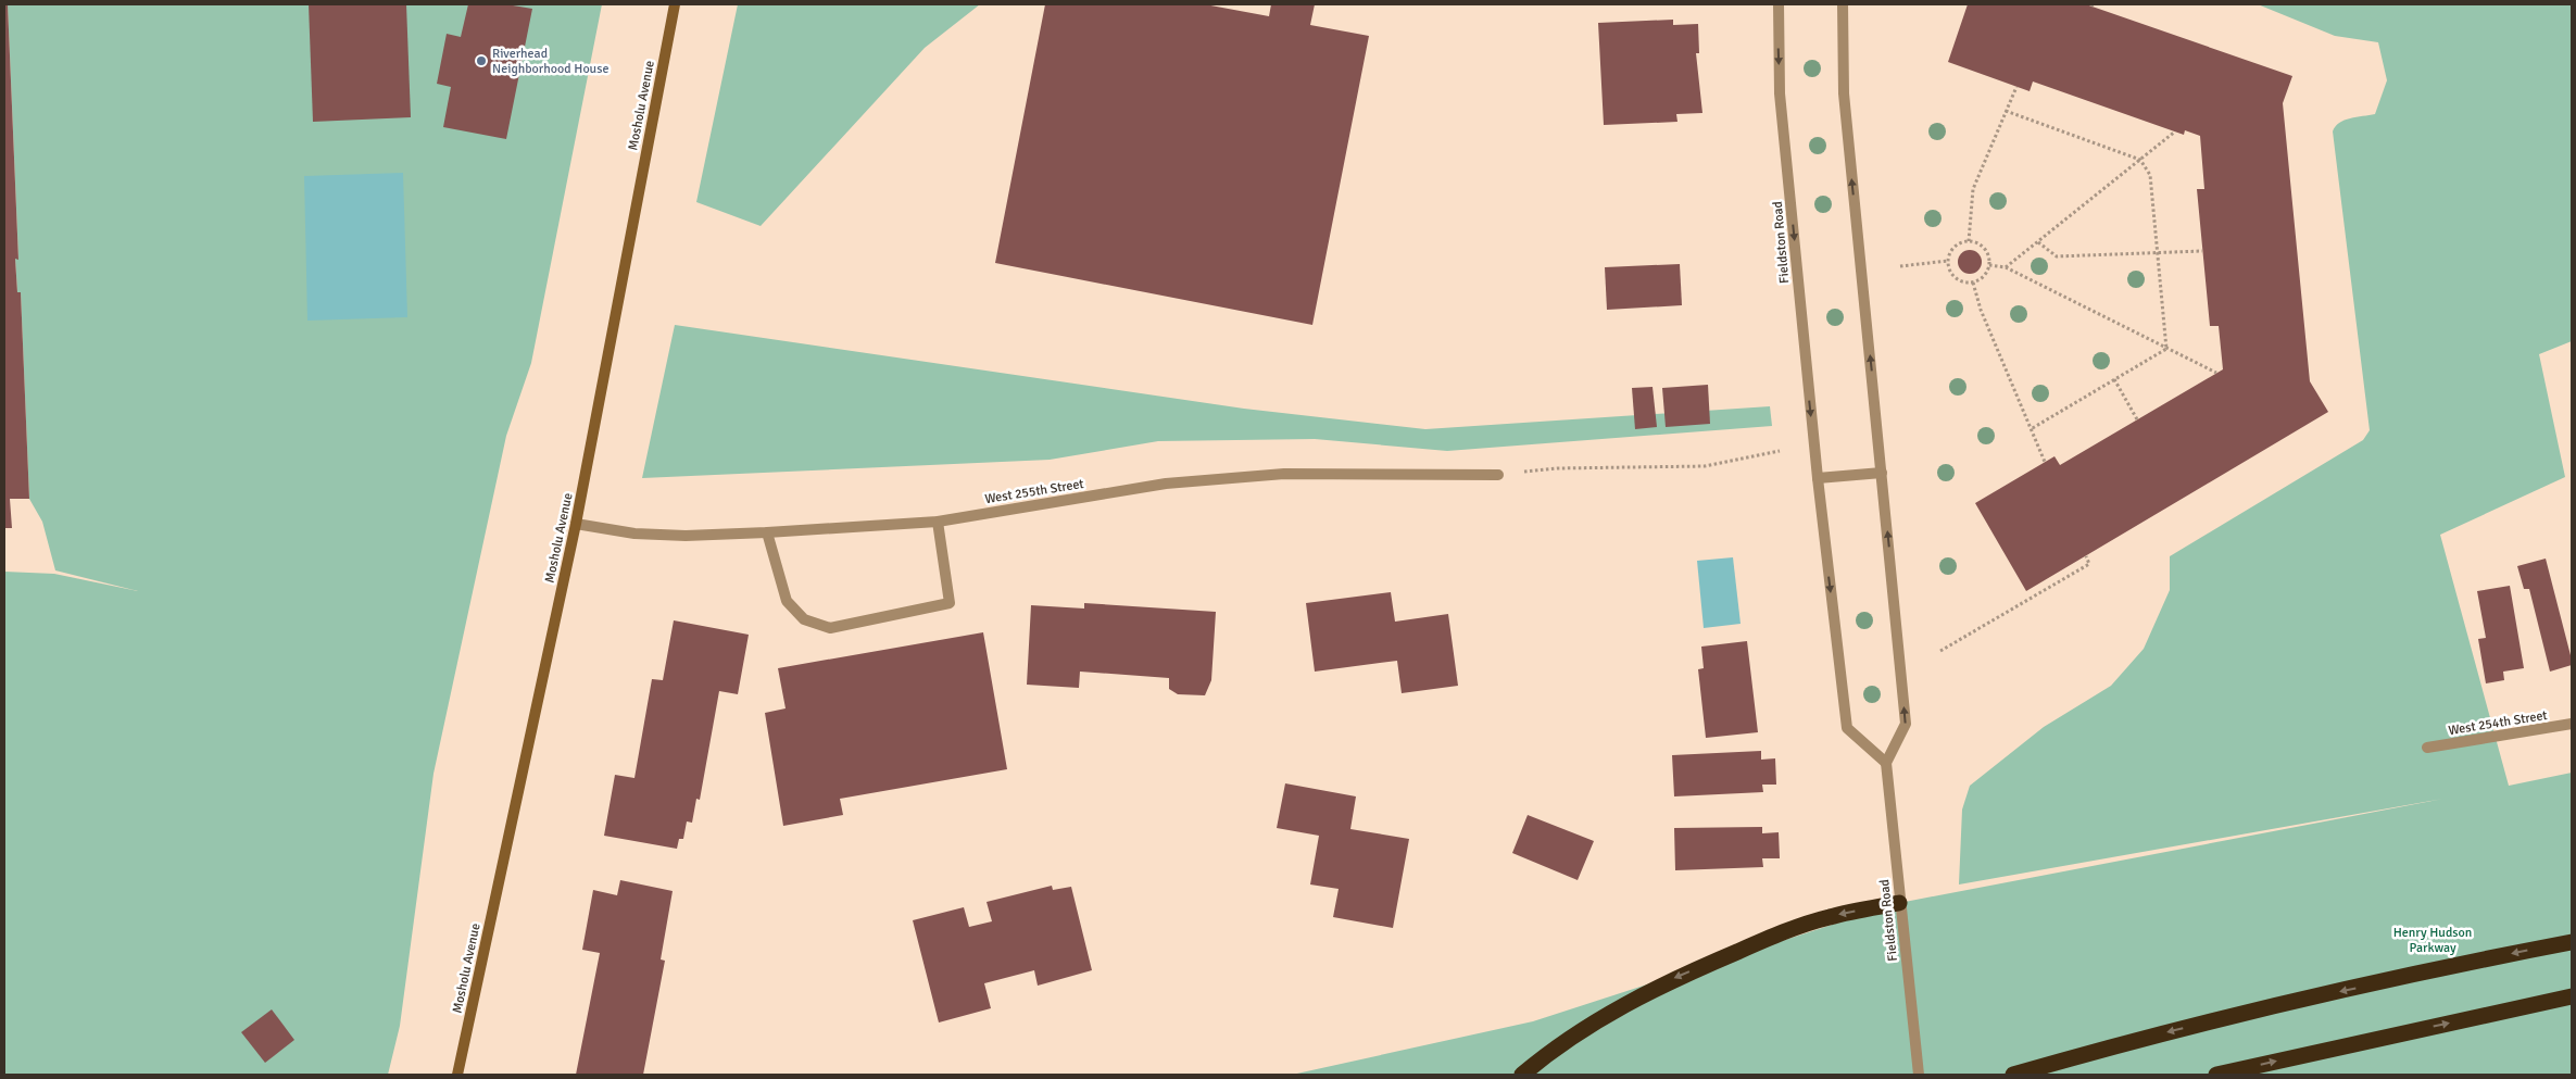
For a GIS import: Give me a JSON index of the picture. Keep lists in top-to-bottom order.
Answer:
{
  "streets": {
    "street": [
      "Mosholu Avenue",
      "Fieldston Road",
      "West 255th Street",
      "West 254th Street"
    ]
  },
  "crossings": [
    ["Mosholu Avenue", "West 255th Street"]
  ],
  "parks": ["Henry Hudson Parkway"],
  "places": ["Riverhead Neighborhood House"]
}
